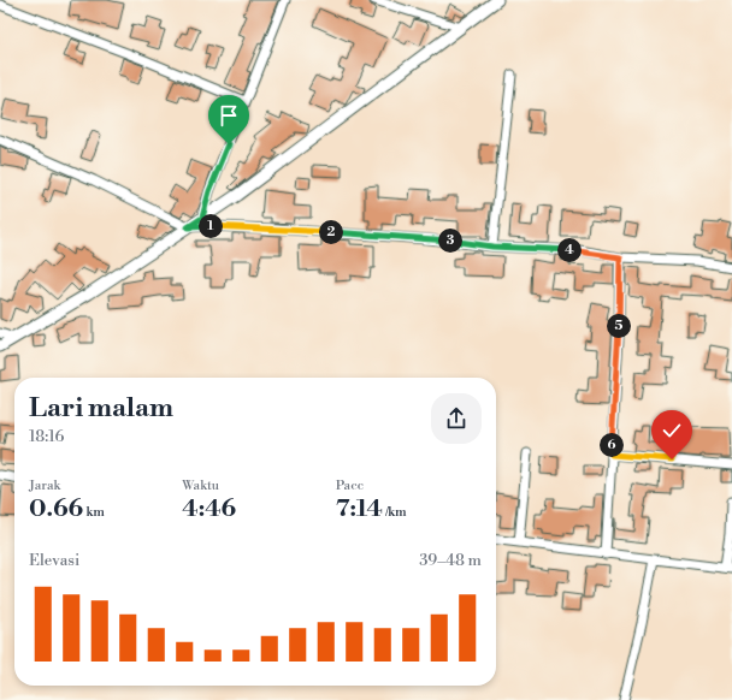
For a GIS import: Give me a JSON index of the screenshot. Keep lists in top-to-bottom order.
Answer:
{
  "page": {
    "pins": [
      "1",
      "2",
      "3",
      "4",
      "5",
      "6"
    ],
    "heading": ["Lari malam", "18:16"],
    "stats": [
      ["Jarak", "0.66 km"],
      ["Waktu", "4:46"],
      ["Pace", "7:14 /km"]
    ],
    "chart": ["Elevasi", "39–48 m"]
  }
}
